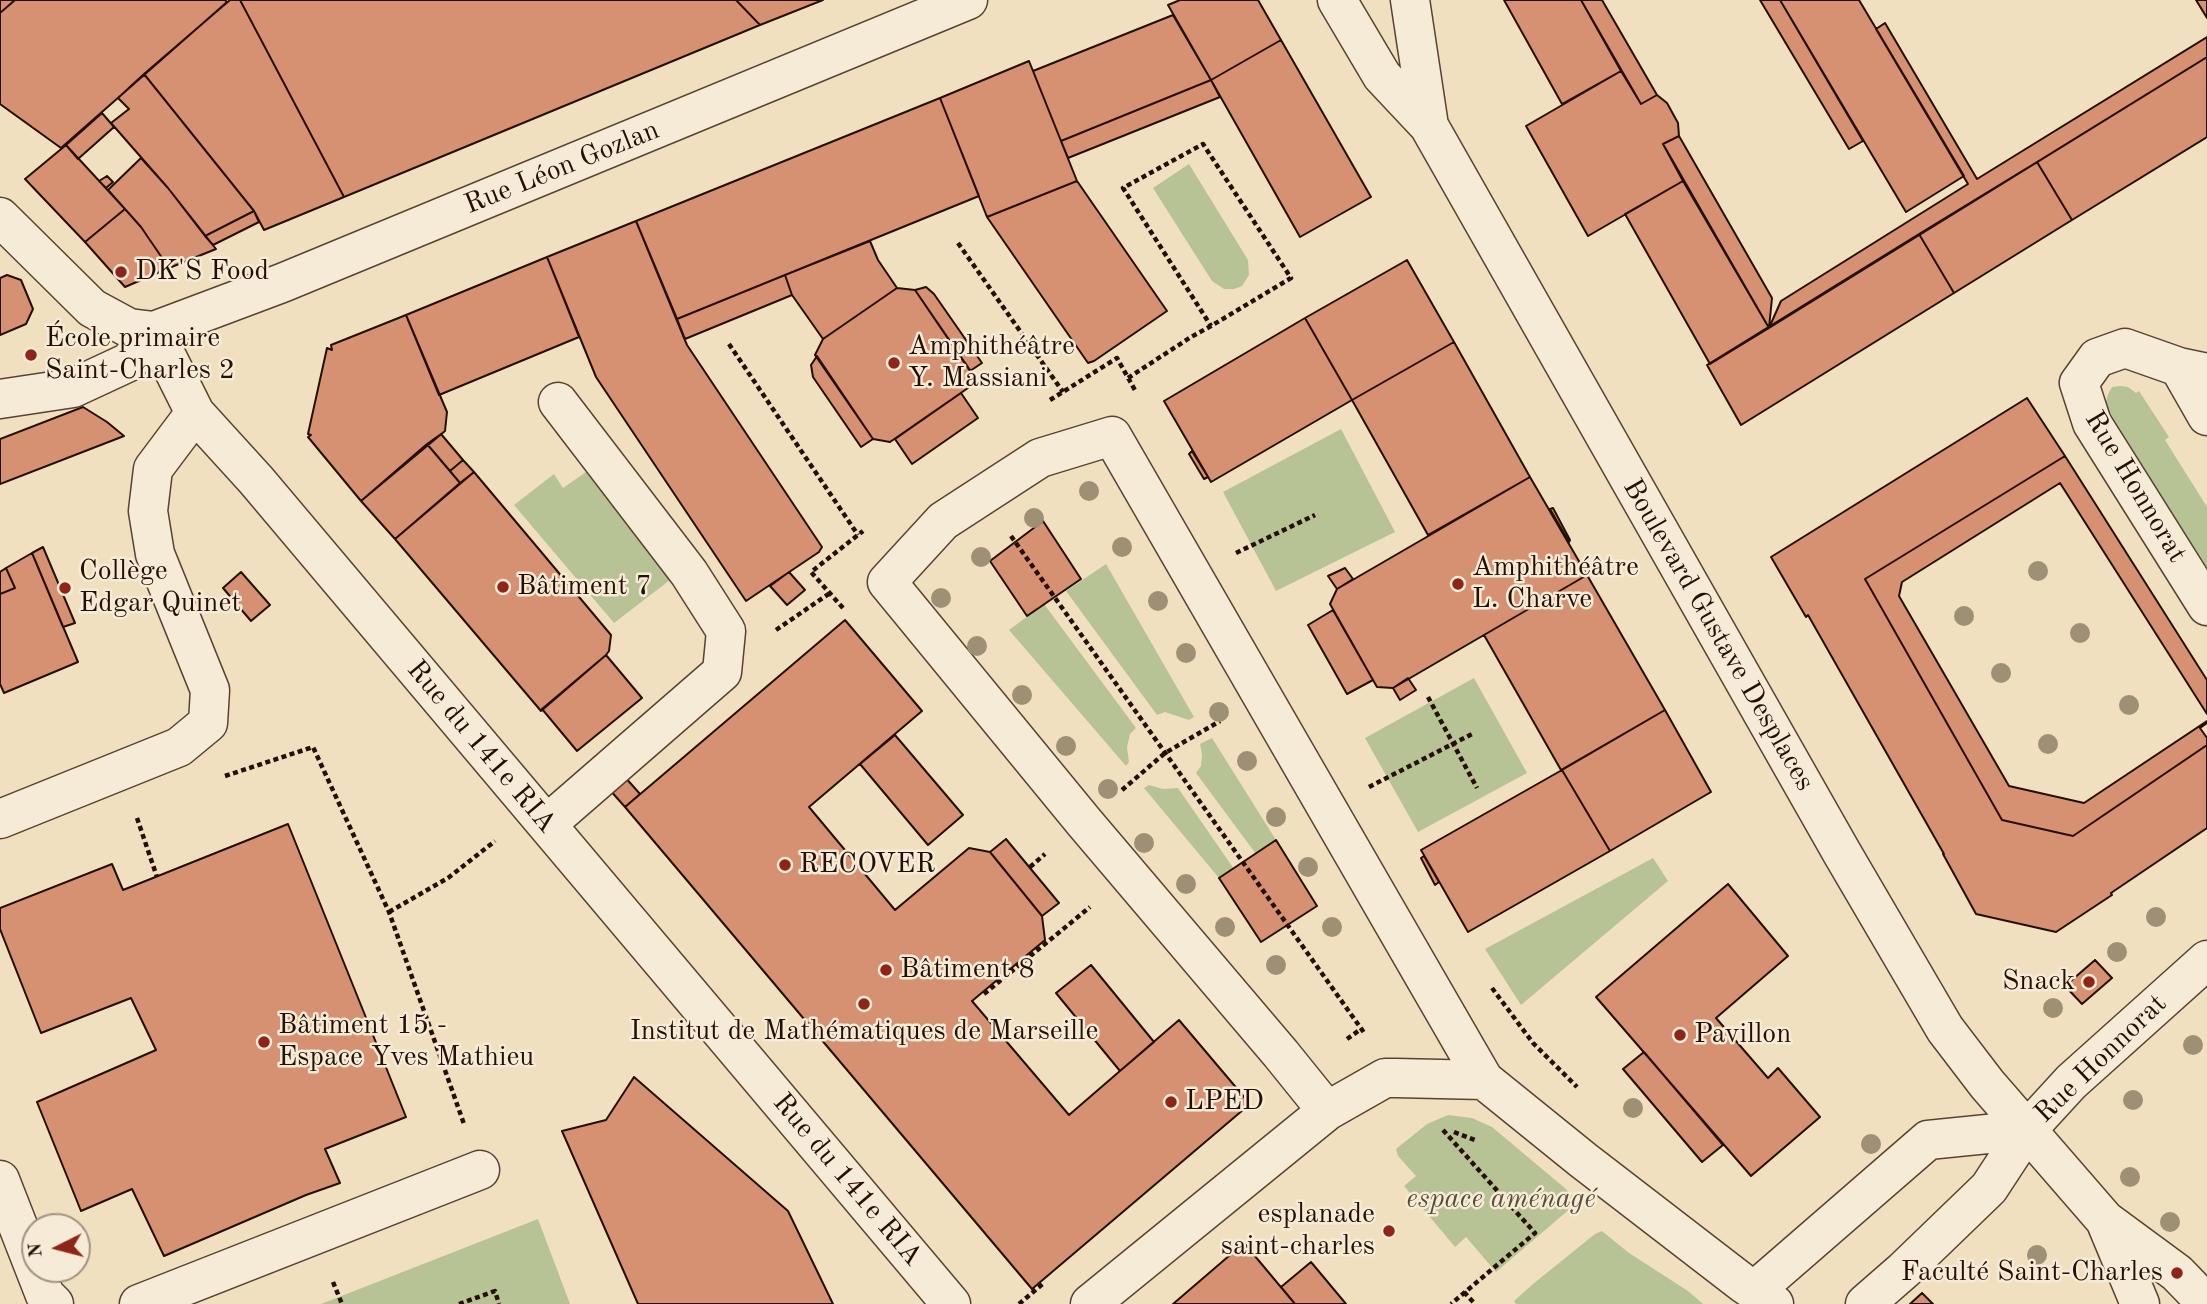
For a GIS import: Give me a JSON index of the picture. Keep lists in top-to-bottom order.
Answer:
{
  "streets": {
    "street": [
      "Rue Léon Gozlan",
      "Rue Honnorat",
      "Boulevard Gustave Desplaces",
      "Rue du 141e RIA"
    ]
  },
  "crossings": [
    ["Rue Léon Gozlan", "Rue du 141e RIA"],
    ["Rue Honnorat", "Boulevard Gustave Desplaces"]
  ],
  "parks": ["espace aménagé"],
  "places": [
    "DK'S Food",
    "École primaire Saint-Charles 2",
    "Amphithéâtre Y. Massiani",
    "Amphithéâtre L. Charve",
    "Bâtiment 7",
    "Collège Edgar Quinet",
    "RECOVER",
    "Bâtiment 8",
    "Snack",
    "Institut de Mathématiques de Marseille",
    "Pavillon",
    "Bâtiment 15 - Espace Yves Mathieu",
    "LPED",
    "esplanade saint-charles",
    "Faculté Saint-Charles"
  ],
  "north": "left"
}
